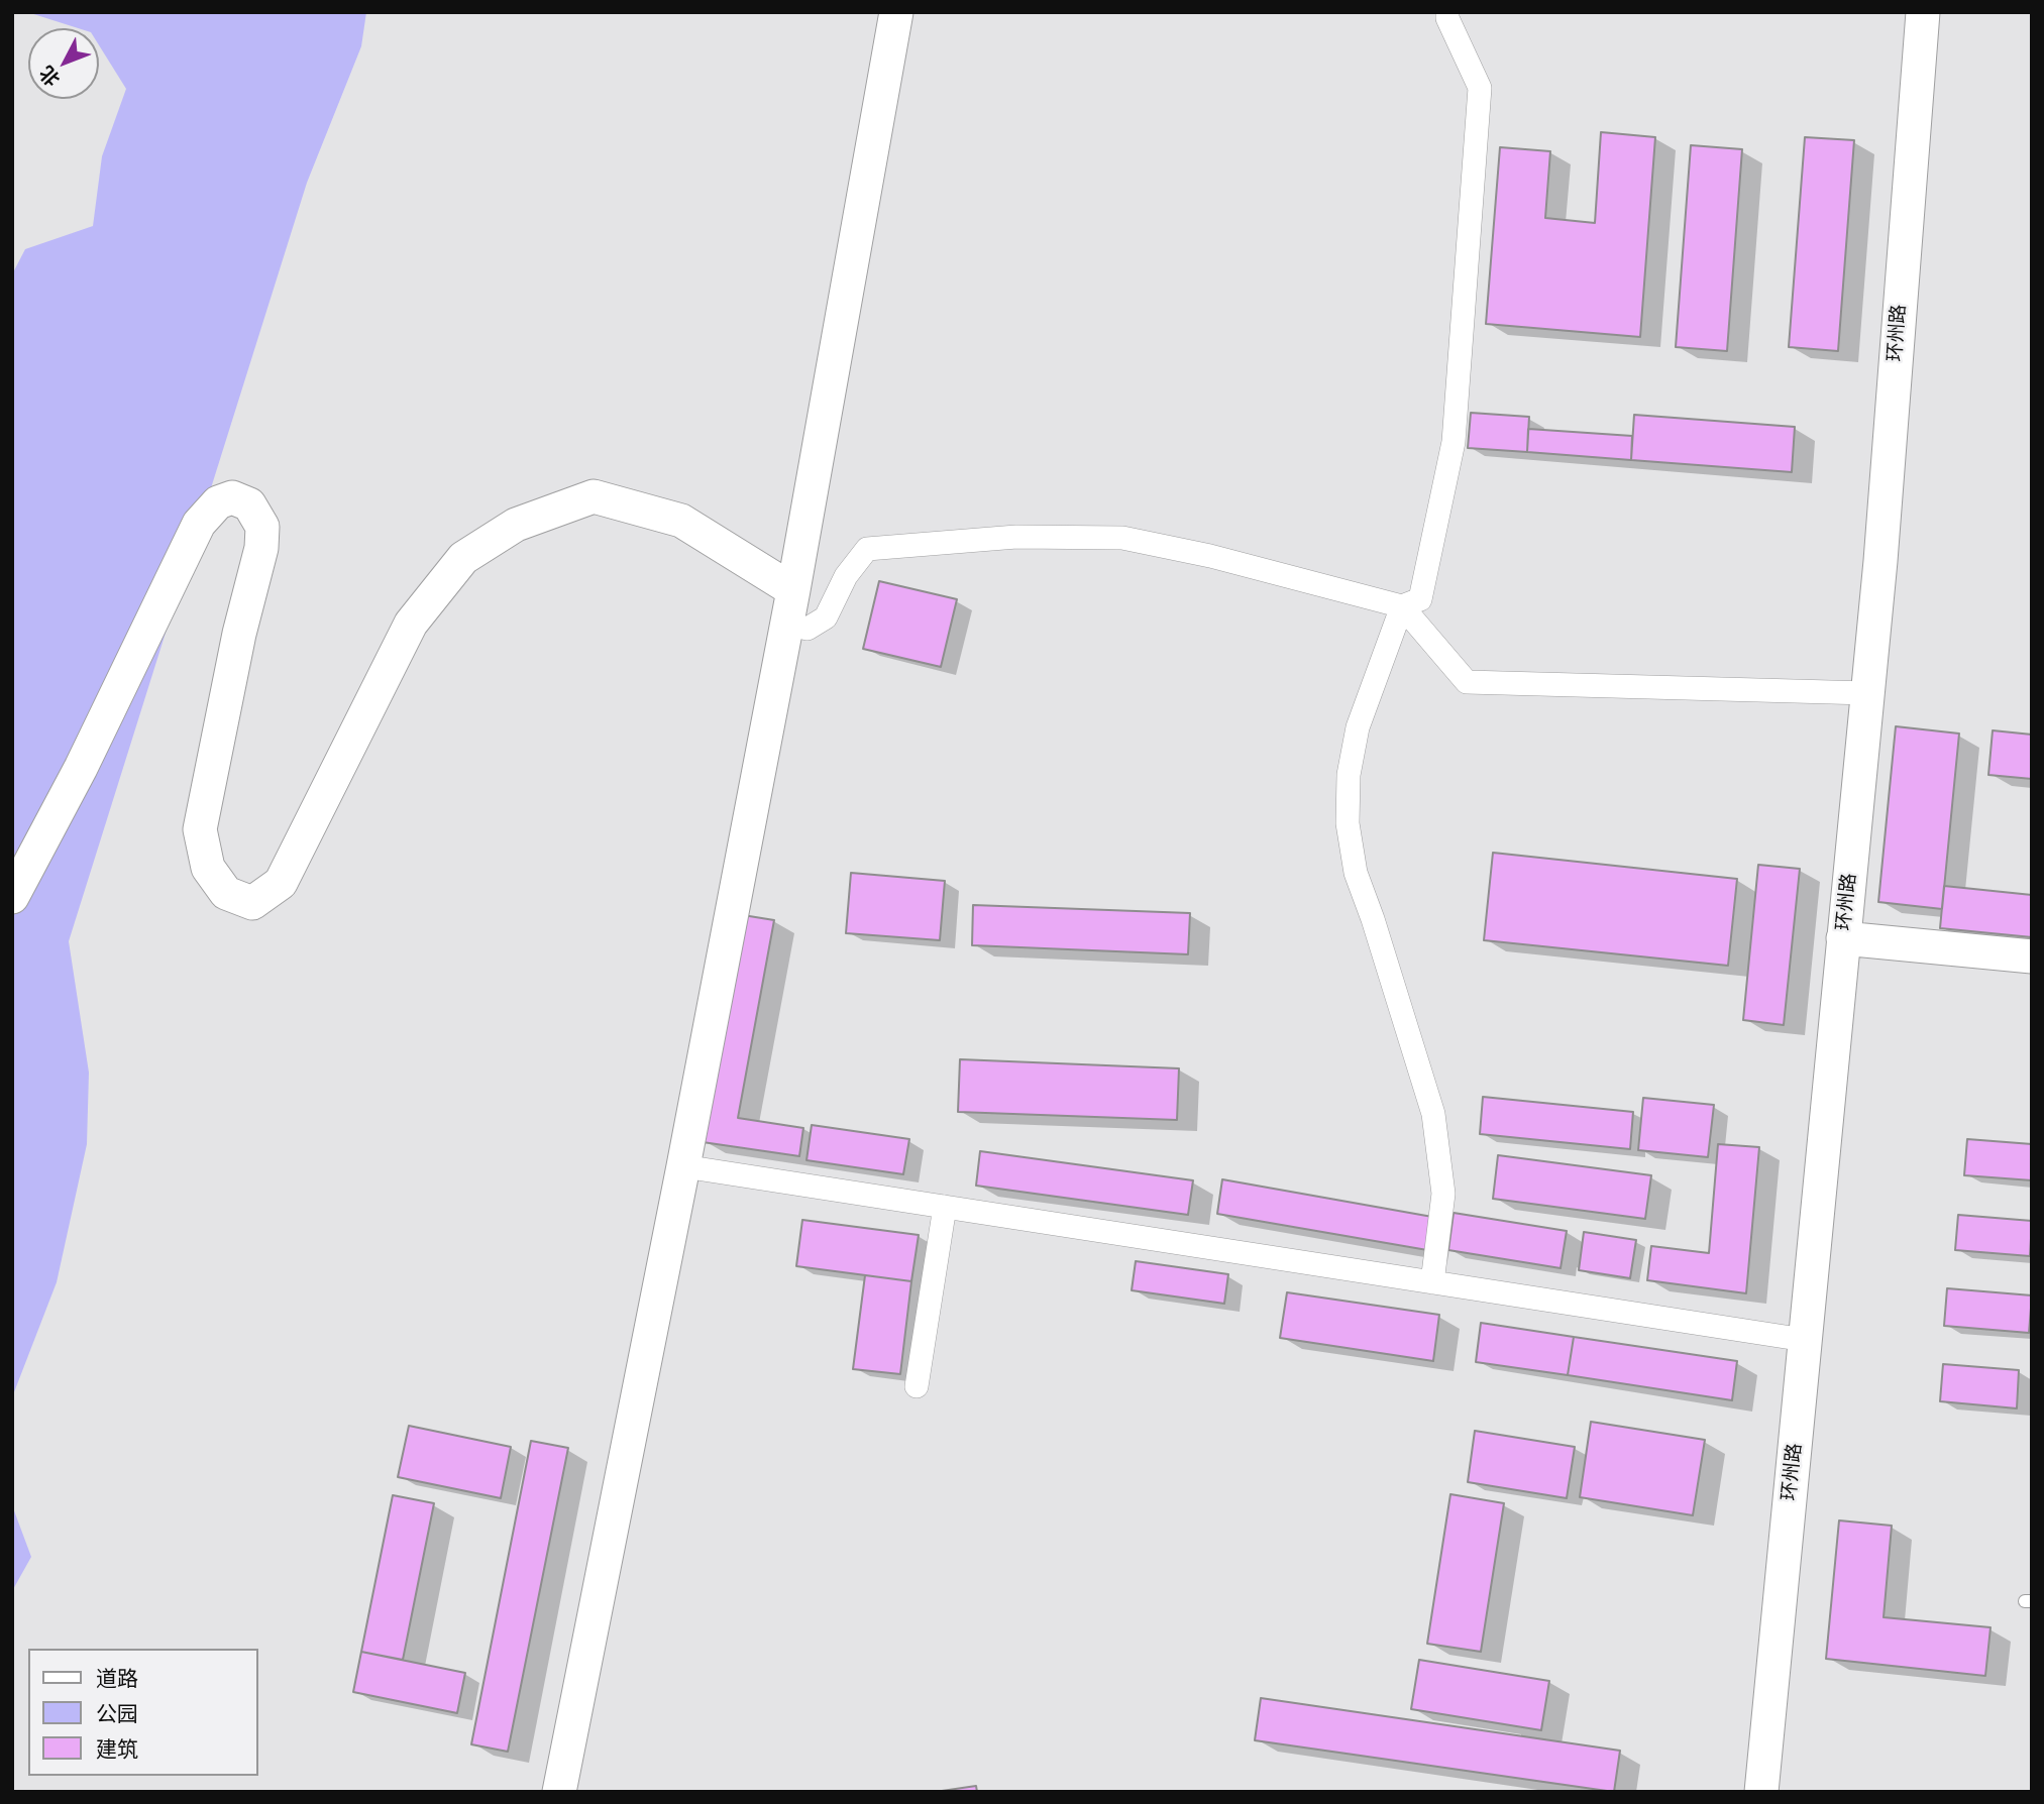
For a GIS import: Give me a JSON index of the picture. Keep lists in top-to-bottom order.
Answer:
{
  "streets": {
    "street": ["环州路"]
  },
  "legend": ["道路", "公园", "建筑"],
  "north": "bottom left"
}
